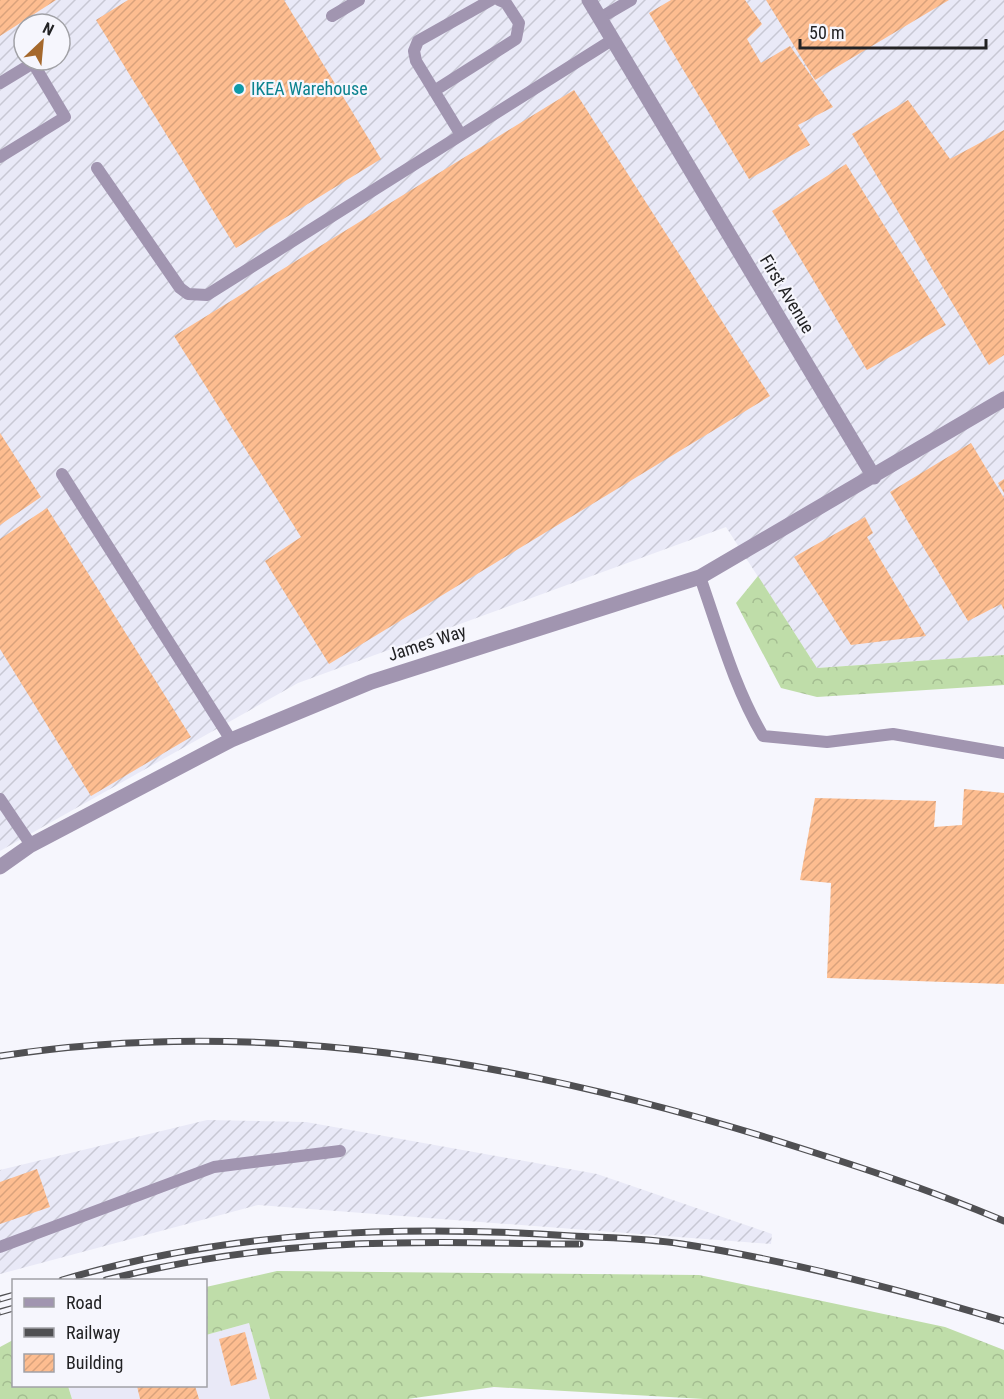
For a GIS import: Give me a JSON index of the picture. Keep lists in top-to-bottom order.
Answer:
{
  "streets": {
    "street": ["First Avenue", "James Way"]
  },
  "crossings": [
    ["First Avenue", "James Way"]
  ],
  "places": ["IKEA Warehouse"],
  "legend": ["Road", "Railway", "Building"],
  "scale_bar": "50 m",
  "north": "top right"
}
